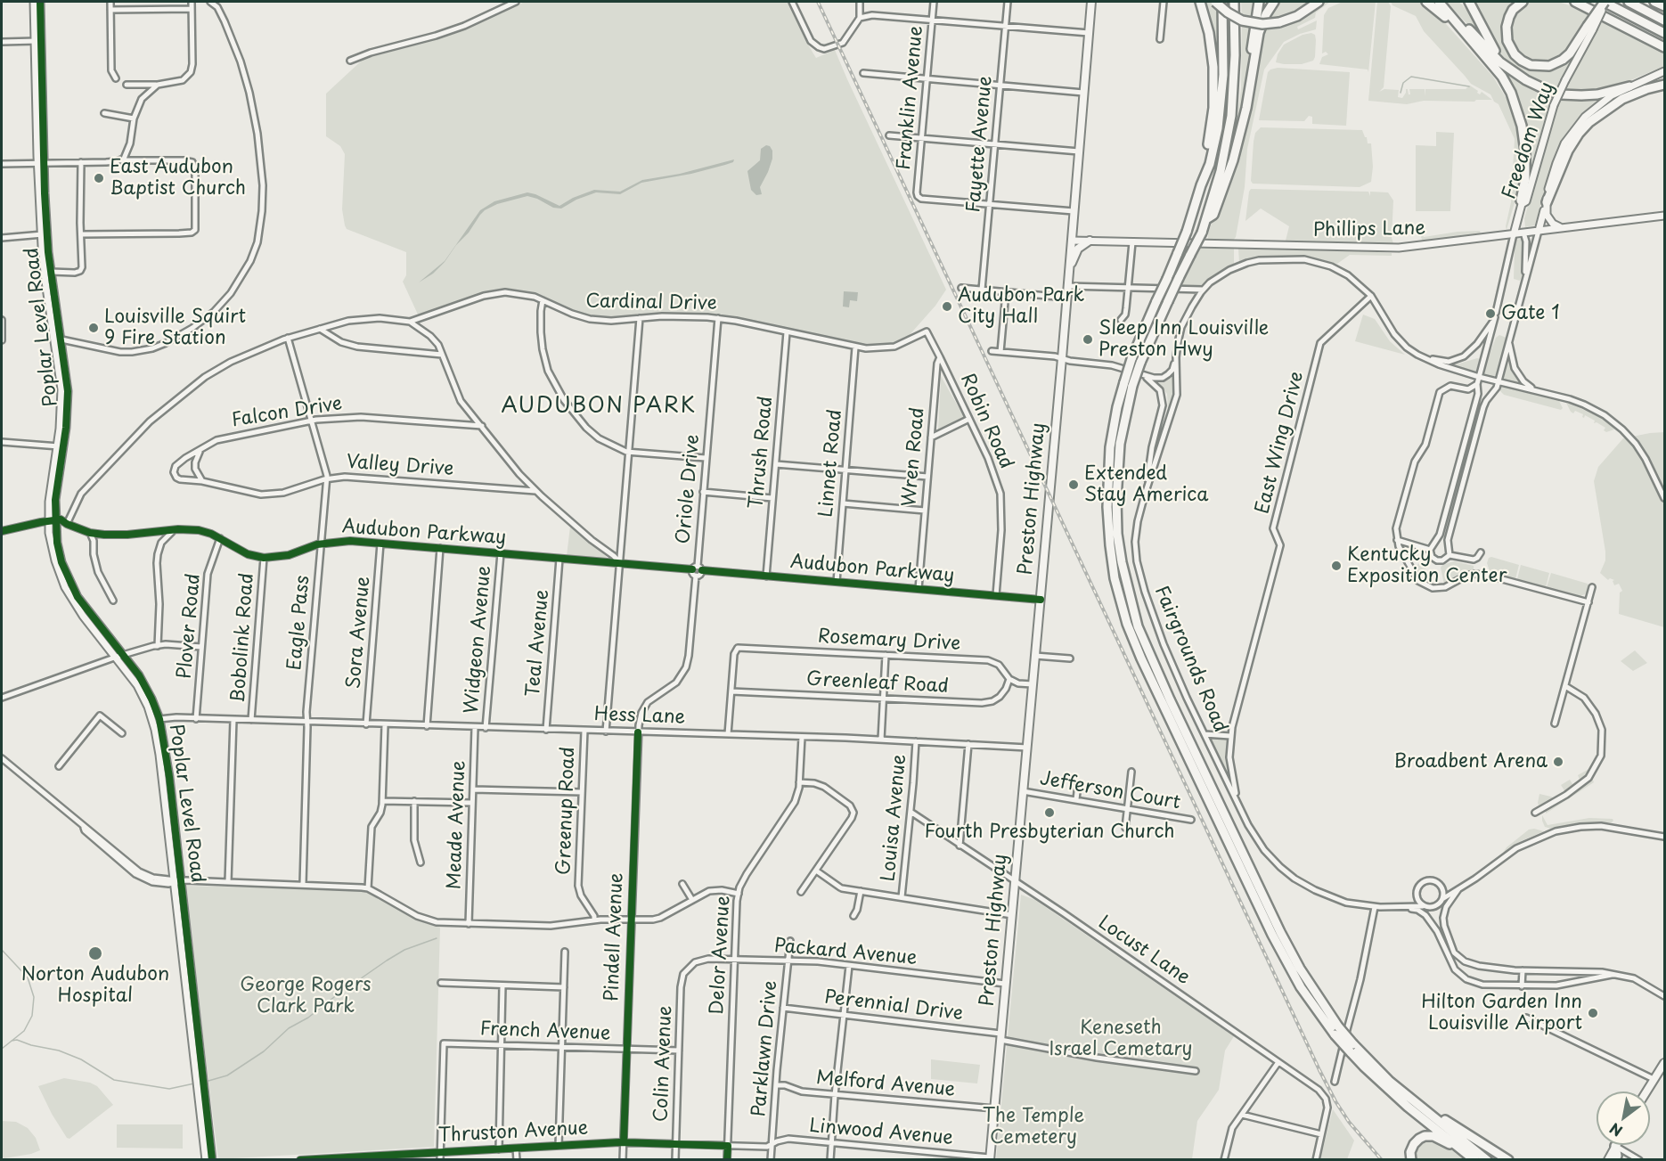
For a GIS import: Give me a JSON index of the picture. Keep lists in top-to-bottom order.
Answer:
{
  "streets": {
    "main road": [
      "Freedom Way",
      "Phillips Lane",
      "Poplar Level Road",
      "Preston Highway"
    ],
    "street": [
      "Franklin Avenue",
      "Fayette Avenue",
      "Cardinal Drive",
      "Falcon Drive",
      "Robin Road",
      "East Wing Drive",
      "Thrush Road",
      "Wren Road",
      "Linnet Road",
      "Valley Drive",
      "Oriole Drive",
      "Audubon Parkway",
      "Eagle Pass",
      "Plover Road",
      "Sora Avenue",
      "Bobolink Road",
      "Widgeon Avenue",
      "Rosemary Drive",
      "Teal Avenue",
      "Fairgrounds Road",
      "Greenleaf Road",
      "Hess Lane",
      "Jefferson Court",
      "Greenup Road",
      "Louisa Avenue",
      "Meade Avenue",
      "Pindell Avenue",
      "Locust Lane",
      "Packard Avenue",
      "Delor Avenue",
      "Perennial Drive",
      "French Avenue",
      "Parklawn Drive",
      "Colin Avenue",
      "Melford Avenue",
      "Thruston Avenue",
      "Linwood Avenue"
    ]
  },
  "crossings": [
    ["Franklin Avenue", "Fayette Avenue"],
    ["Freedom Way", "Phillips Lane"],
    ["Phillips Lane", "Preston Highway"],
    ["Cardinal Drive", "Robin Road"],
    ["Cardinal Drive", "Thrush Road"],
    ["Cardinal Drive", "Wren Road"],
    ["Cardinal Drive", "Linnet Road"],
    ["Cardinal Drive", "Oriole Drive"],
    ["Poplar Level Road", "Audubon Parkway"],
    ["Poplar Level Road", "Hess Lane"],
    ["Falcon Drive", "Valley Drive"],
    ["Falcon Drive", "Eagle Pass"],
    ["Robin Road", "Wren Road"],
    ["Robin Road", "Audubon Parkway"],
    ["East Wing Drive", "Fairgrounds Road"],
    ["Thrush Road", "Audubon Parkway"],
    ["Wren Road", "Audubon Parkway"],
    ["Linnet Road", "Audubon Parkway"],
    ["Valley Drive", "Eagle Pass"],
    ["Oriole Drive", "Audubon Parkway"],
    ["Preston Highway", "Audubon Parkway"],
    ["Preston Highway", "Hess Lane"],
    ["Preston Highway", "Jefferson Court"],
    ["Preston Highway", "Locust Lane"],
    ["Preston Highway", "Packard Avenue"],
    ["Preston Highway", "Perennial Drive"],
    ["Preston Highway", "Melford Avenue"],
    ["Preston Highway", "Linwood Avenue"],
    ["Audubon Parkway", "Eagle Pass"],
    ["Audubon Parkway", "Plover Road"],
    ["Audubon Parkway", "Sora Avenue"],
    ["Audubon Parkway", "Bobolink Road"],
    ["Audubon Parkway", "Widgeon Avenue"],
    ["Audubon Parkway", "Teal Avenue"],
    ["Eagle Pass", "Hess Lane"],
    ["Plover Road", "Hess Lane"],
    ["Sora Avenue", "Hess Lane"],
    ["Bobolink Road", "Hess Lane"],
    ["Widgeon Avenue", "Hess Lane"],
    ["Rosemary Drive", "Greenleaf Road"],
    ["Teal Avenue", "Hess Lane"],
    ["Hess Lane", "Greenup Road"],
    ["Hess Lane", "Louisa Avenue"],
    ["Hess Lane", "Meade Avenue"],
    ["Hess Lane", "Pindell Avenue"],
    ["Hess Lane", "Delor Avenue"],
    ["Louisa Avenue", "Locust Lane"],
    ["Pindell Avenue", "French Avenue"],
    ["Pindell Avenue", "Thruston Avenue"],
    ["Packard Avenue", "Delor Avenue"],
    ["Packard Avenue", "Parklawn Drive"],
    ["Packard Avenue", "Colin Avenue"],
    ["Delor Avenue", "Thruston Avenue"],
    ["Perennial Drive", "Parklawn Drive"],
    ["French Avenue", "Colin Avenue"],
    ["French Avenue", "Thruston Avenue"],
    ["Parklawn Drive", "Melford Avenue"],
    ["Parklawn Drive", "Thruston Avenue"],
    ["Parklawn Drive", "Linwood Avenue"],
    ["Colin Avenue", "Thruston Avenue"],
    ["Thruston Avenue", "Linwood Avenue"]
  ],
  "districts": ["AUDUBON PARK"],
  "parks": ["George Rogers Clark Park", "Keneseth Israel Cemetary", "The Temple Cemetery"],
  "places": [
    "East Audubon Baptist Church",
    "Audubon Park City Hall",
    "Gate 1",
    "Louisville Squirt 9 Fire Station",
    "Sleep Inn Louisville Preston Hwy",
    "Extended Stay America",
    "Kentucky Exposition Center",
    "Broadbent Arena",
    "Fourth Presbyterian Church",
    "Norton Audubon Hospital",
    "Hilton Garden Inn Louisville Airport"
  ],
  "north": "bottom left"
}
